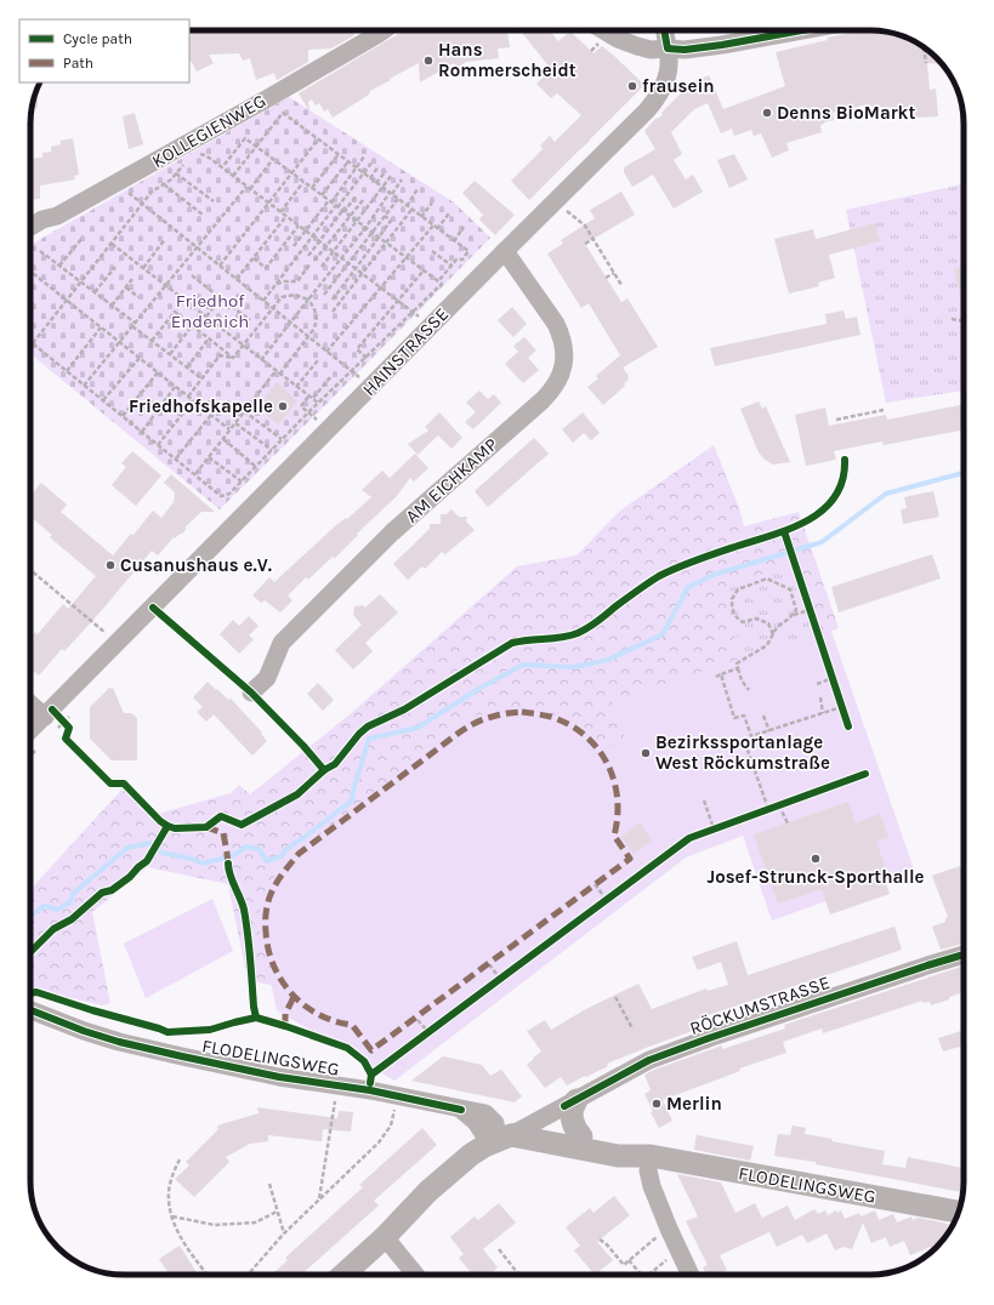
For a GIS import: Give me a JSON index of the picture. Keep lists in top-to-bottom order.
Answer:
{
  "streets": {
    "street": [
      "KOLLEGIENWEG",
      "HAINSTRASSE",
      "AM EICHKAMP",
      "RÖCKUMSTRASSE",
      "FLODELINGSWEG"
    ]
  },
  "crossings": [
    ["HAINSTRASSE", "AM EICHKAMP"],
    ["RÖCKUMSTRASSE", "FLODELINGSWEG"]
  ],
  "parks": ["Friedhof Endenich"],
  "places": [
    "Hans Rommerscheidt",
    "frausein",
    "Denns BioMarkt",
    "Friedhofskapelle",
    "Cusanushaus e.V.",
    "Bezirkssportanlage West Röckumstraße",
    "Josef-Strunck-Sporthalle",
    "Merlin"
  ],
  "legend": ["Cycle path", "Path"]
}
